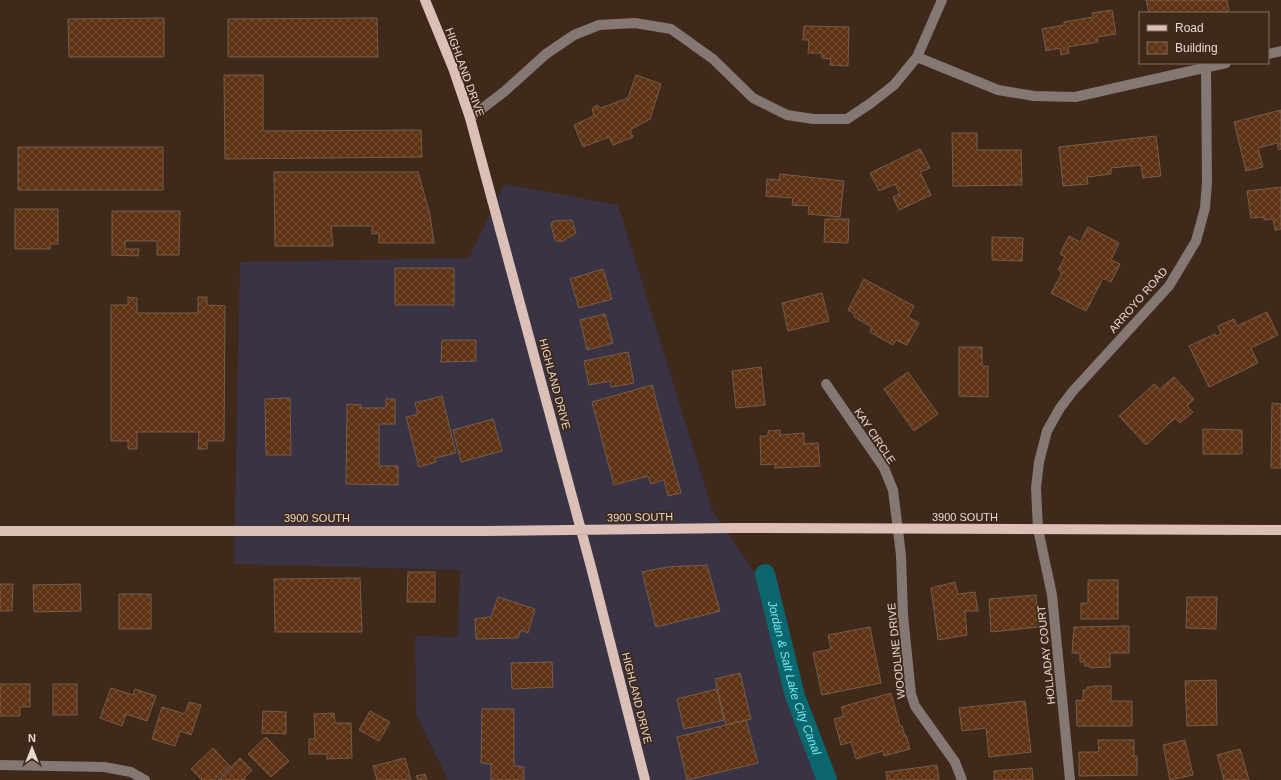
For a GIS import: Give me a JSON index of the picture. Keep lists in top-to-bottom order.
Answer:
{
  "streets": {
    "main road": ["HIGHLAND DRIVE", "3900 SOUTH"],
    "street": [
      "ARROYO ROAD",
      "KAY CIRCLE",
      "WOODLINE DRIVE",
      "HOLLADAY COURT"
    ]
  },
  "crossings": [
    ["HIGHLAND DRIVE", "3900 SOUTH"],
    ["ARROYO ROAD", "3900 SOUTH"],
    ["ARROYO ROAD", "HOLLADAY COURT"],
    ["KAY CIRCLE", "3900 SOUTH"],
    ["KAY CIRCLE", "WOODLINE DRIVE"],
    ["3900 SOUTH", "WOODLINE DRIVE"],
    ["3900 SOUTH", "HOLLADAY COURT"]
  ],
  "water": ["Jordan & Salt Lake City Canal"],
  "legend": ["Road", "Building"],
  "north": "top"
}
